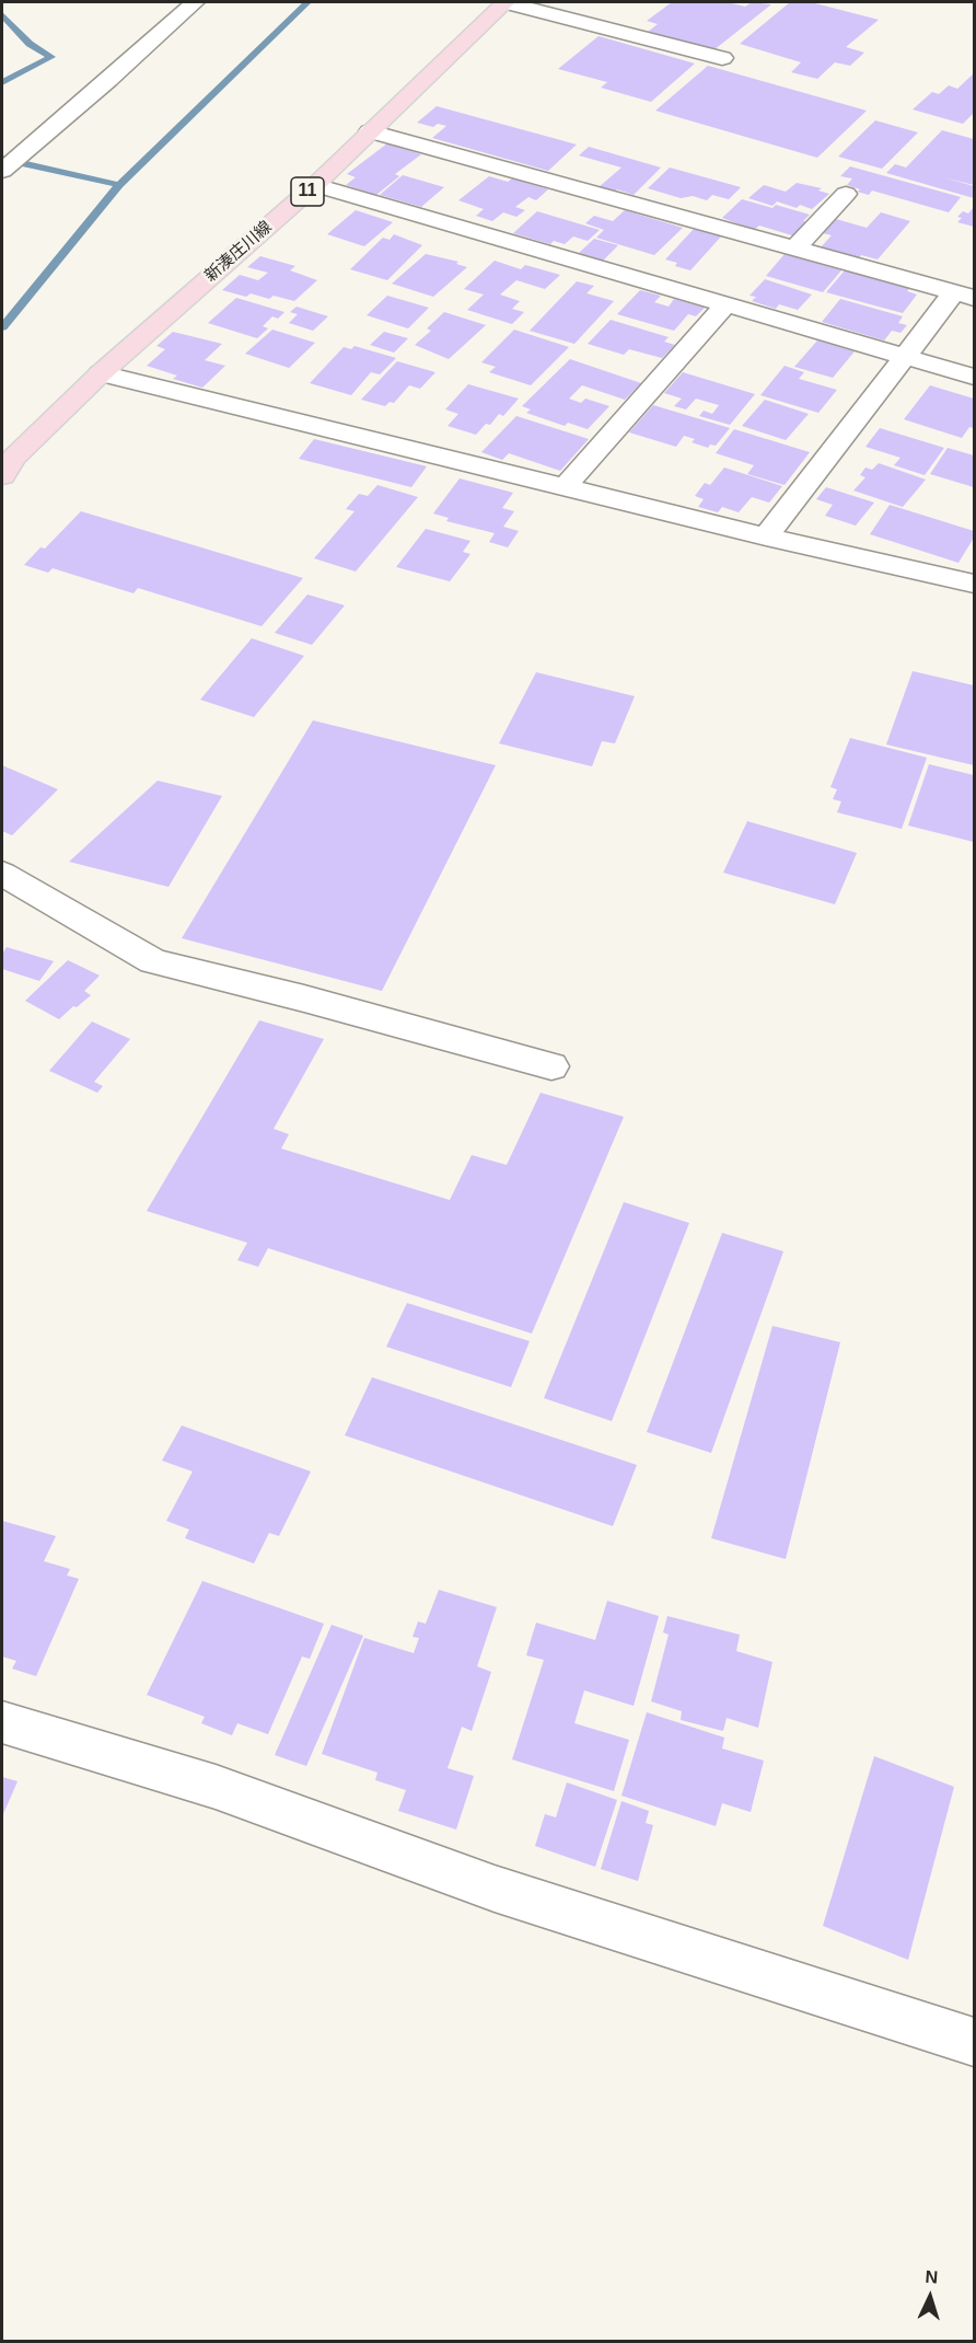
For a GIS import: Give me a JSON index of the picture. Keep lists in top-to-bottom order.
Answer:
{
  "streets": {
    "main road": ["11", "新湊庄川線"]
  },
  "north": "top"
}
